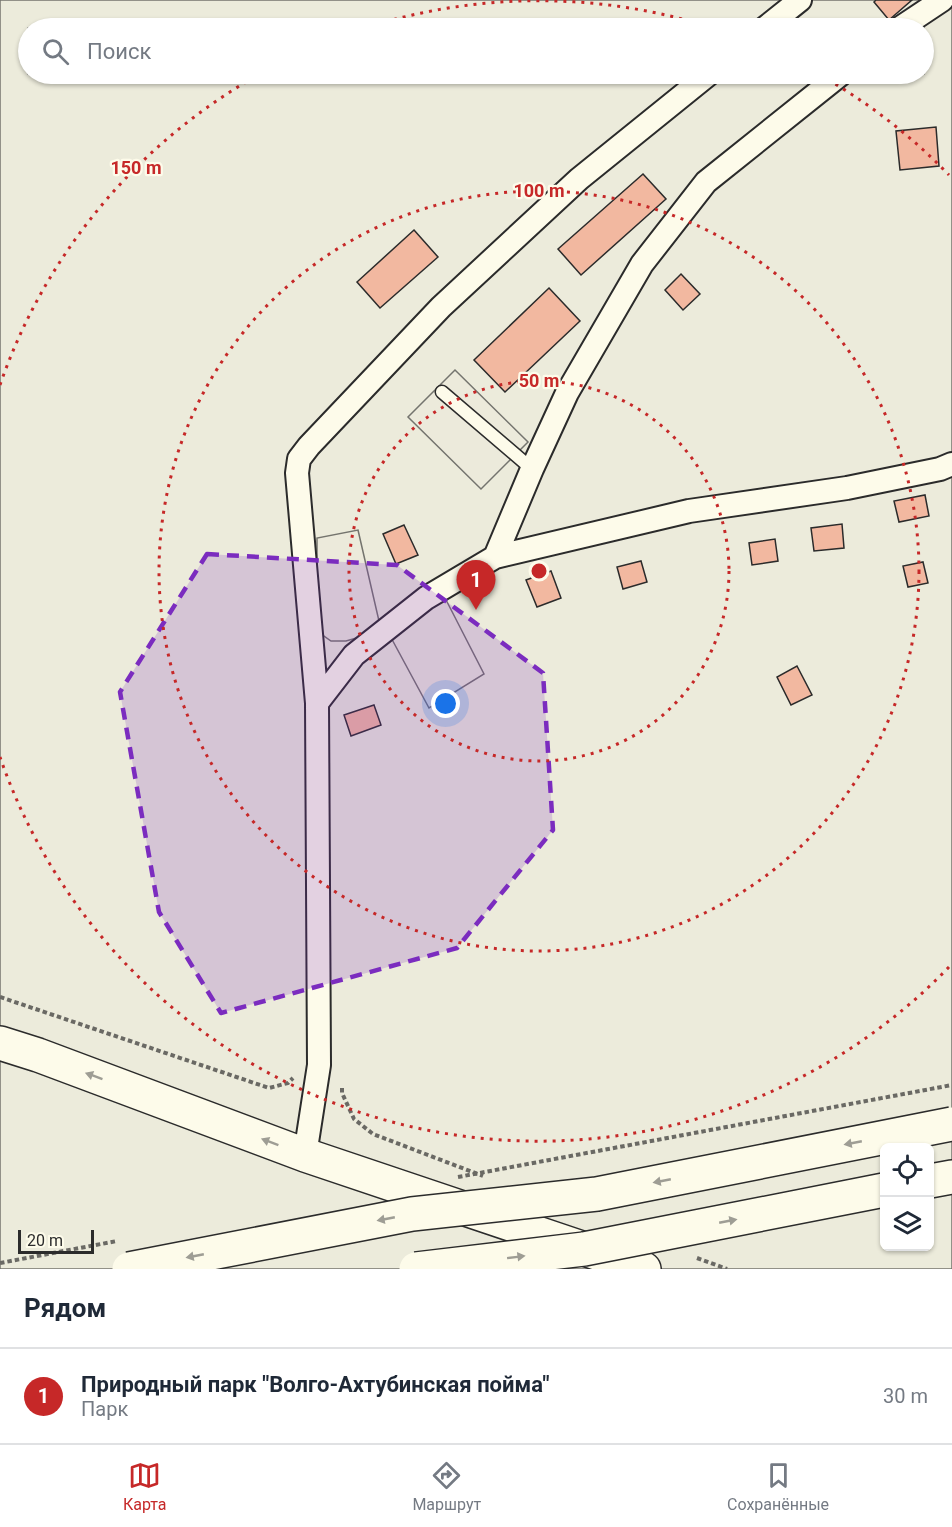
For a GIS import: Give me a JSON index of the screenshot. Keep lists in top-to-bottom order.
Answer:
{
  "scale_bar": "20 m",
  "page": {
    "search": "Поиск",
    "pins": "1",
    "scale": "20 m",
    "heading": "Рядом",
    "list": [
      {
        "mark": "1",
        "name": "Природный парк \"Волго-Ахтубинская пойма\"",
        "note": "Парк",
        "value": "30 m"
      }
    ],
    "nav": ["Карта", "Маршрут", "Сохранённые"]
  },
  "rings": ["150 m", "100 m", "50 m"]
}
